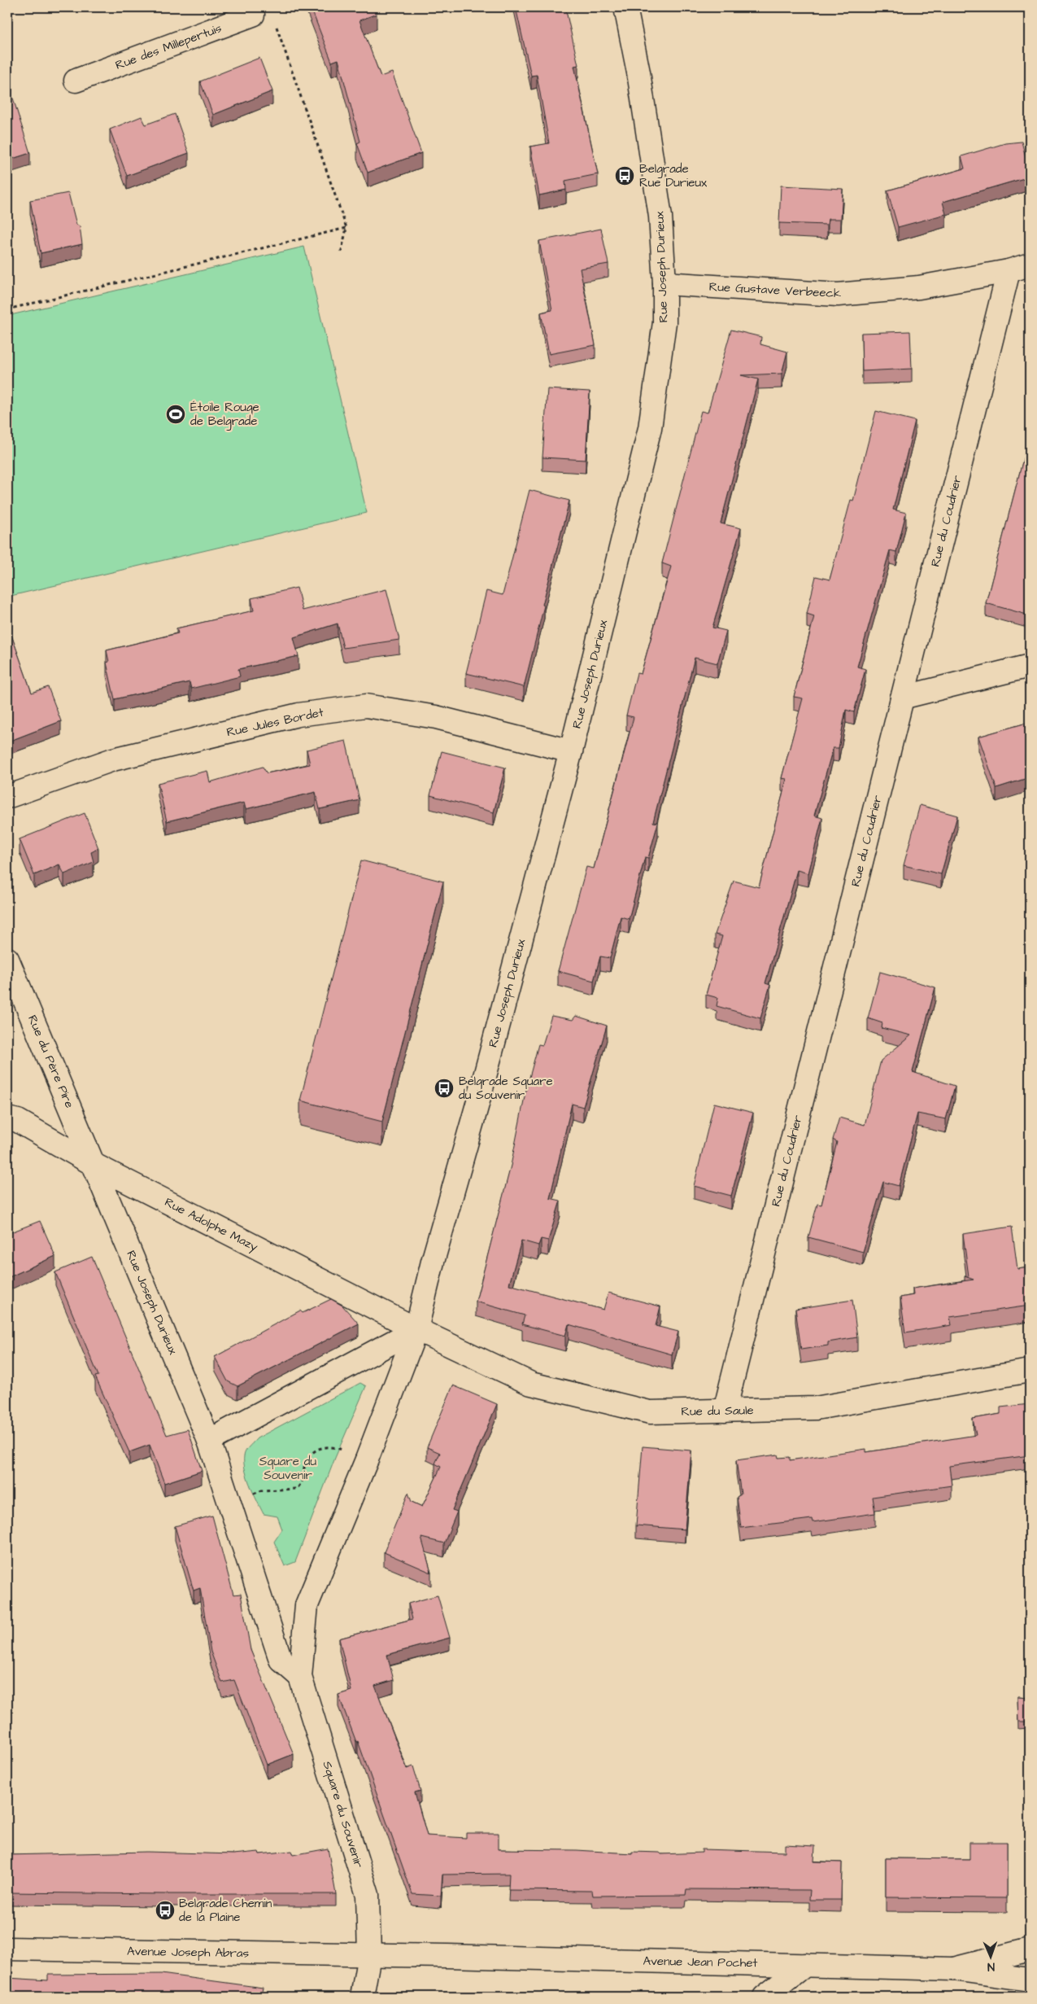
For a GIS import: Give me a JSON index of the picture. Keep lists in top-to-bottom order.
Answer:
{
  "streets": {
    "street": [
      "Rue des Millepertuis",
      "Rue Joseph Durieux",
      "Rue Gustave Verbeeck",
      "Rue du Coudrier",
      "Rue Jules Bordet",
      "Rue du Père Pire",
      "Rue Adolphe Mazy",
      "Rue du Saule",
      "Square du Souvenir",
      "Avenue Joseph Abras",
      "Avenue Jean Pochet"
    ]
  },
  "crossings": [
    ["Rue Joseph Durieux", "Rue Gustave Verbeeck"],
    ["Rue Joseph Durieux", "Rue Jules Bordet"],
    ["Rue Joseph Durieux", "Rue du Père Pire"],
    ["Rue Joseph Durieux", "Rue Adolphe Mazy"],
    ["Rue Joseph Durieux", "Rue du Saule"],
    ["Rue Joseph Durieux", "Square du Souvenir"],
    ["Rue Gustave Verbeeck", "Rue du Coudrier"],
    ["Rue du Coudrier", "Rue du Saule"],
    ["Rue du Père Pire", "Rue Adolphe Mazy"],
    ["Rue Adolphe Mazy", "Rue du Saule"],
    ["Rue Adolphe Mazy", "Square du Souvenir"],
    ["Rue du Saule", "Square du Souvenir"],
    ["Square du Souvenir", "Avenue Joseph Abras"],
    ["Square du Souvenir", "Avenue Jean Pochet"],
    ["Avenue Joseph Abras", "Avenue Jean Pochet"]
  ],
  "parks": ["Square du Souvenir"],
  "places": {
    "bus stop": ["Belgrade Rue Durieux", "Belgrade Square du Souvenir", "Belgrade Chemin de la Plaine"],
    "sports": ["Étoile Rouge de Belgrade"]
  },
  "north": "bottom"
}
